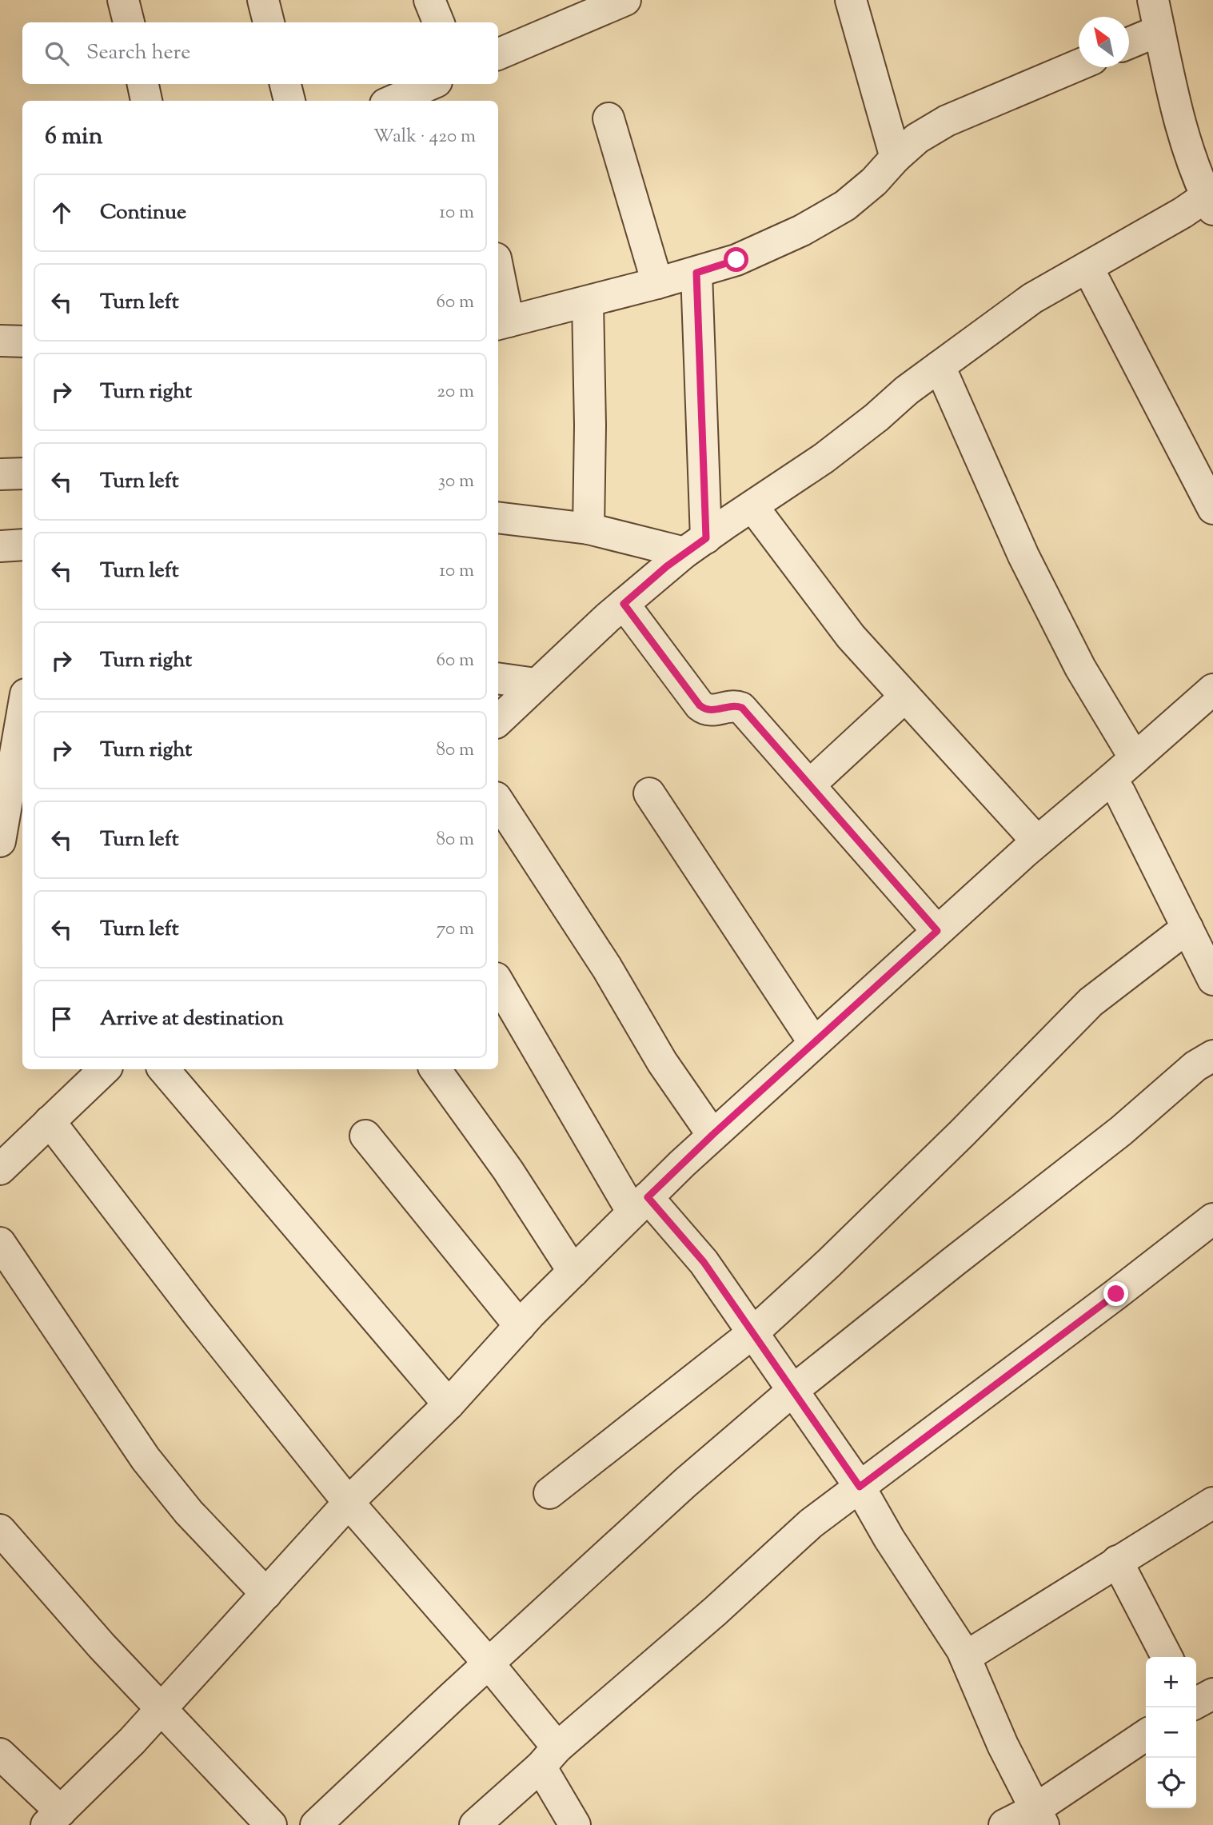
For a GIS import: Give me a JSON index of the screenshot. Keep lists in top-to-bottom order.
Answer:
{
  "north": "top left",
  "page": {
    "search": "Search here",
    "heading": ["6 min", "Walk · 420 m"],
    "list": [
      ["Continue", "10 m"],
      ["Turn left", "60 m"],
      ["Turn right", "20 m"],
      ["Turn left", "30 m"],
      ["Turn left", "10 m"],
      ["Turn right", "60 m"],
      ["Turn right", "80 m"],
      ["Turn left", "80 m"],
      ["Turn left", "70 m"],
      "Arrive at destination"
    ],
    "map_buttons": ["+", "−"]
  }
}
